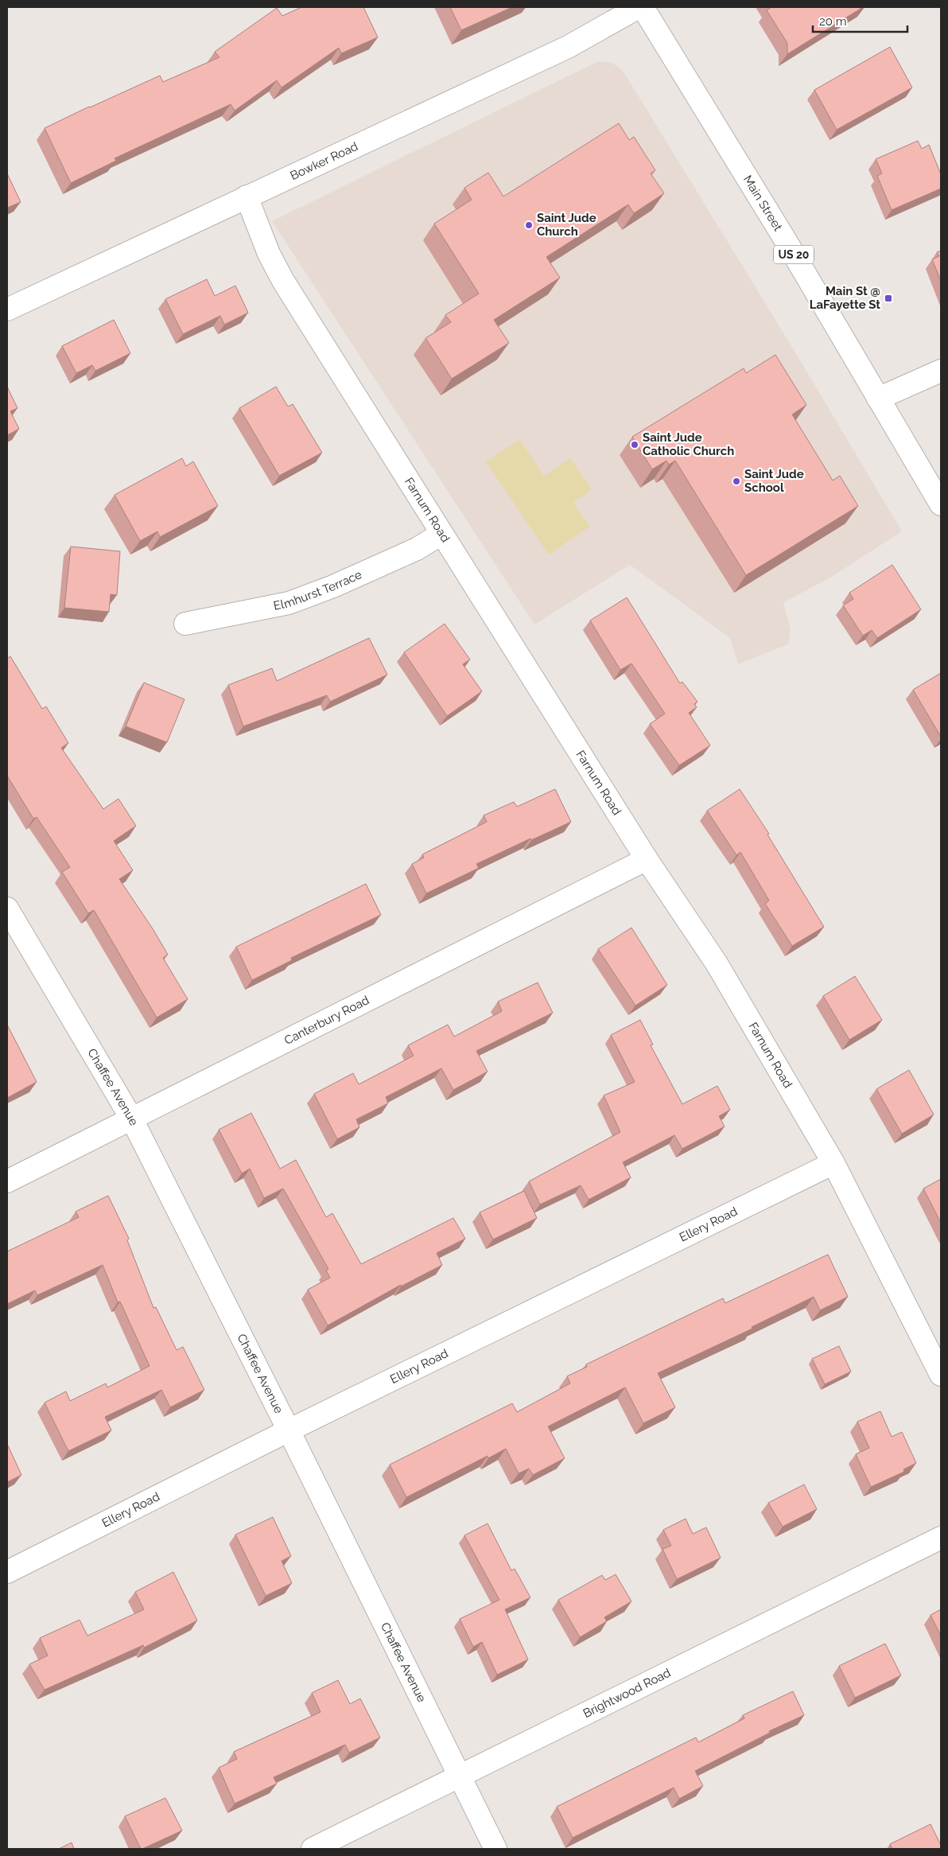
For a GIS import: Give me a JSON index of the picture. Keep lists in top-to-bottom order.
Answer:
{
  "streets": {
    "street": [
      "Bowker Road",
      "Main Street",
      "US 20",
      "Farnum Road",
      "Elmhurst Terrace",
      "Canterbury Road",
      "Chaffee Avenue",
      "Ellery Road",
      "Brightwood Road"
    ]
  },
  "crossings": [
    ["Bowker Road", "Farnum Road"],
    ["Farnum Road", "Elmhurst Terrace"],
    ["Farnum Road", "Canterbury Road"],
    ["Farnum Road", "Ellery Road"],
    ["Canterbury Road", "Chaffee Avenue"],
    ["Chaffee Avenue", "Ellery Road"],
    ["Chaffee Avenue", "Brightwood Road"]
  ],
  "places": {
    "other": ["Saint Jude Church", "Saint Jude Catholic Church", "Saint Jude School"],
    "transit": ["Main St @ LaFayette St"]
  },
  "scale_bar": "20 m"
}
